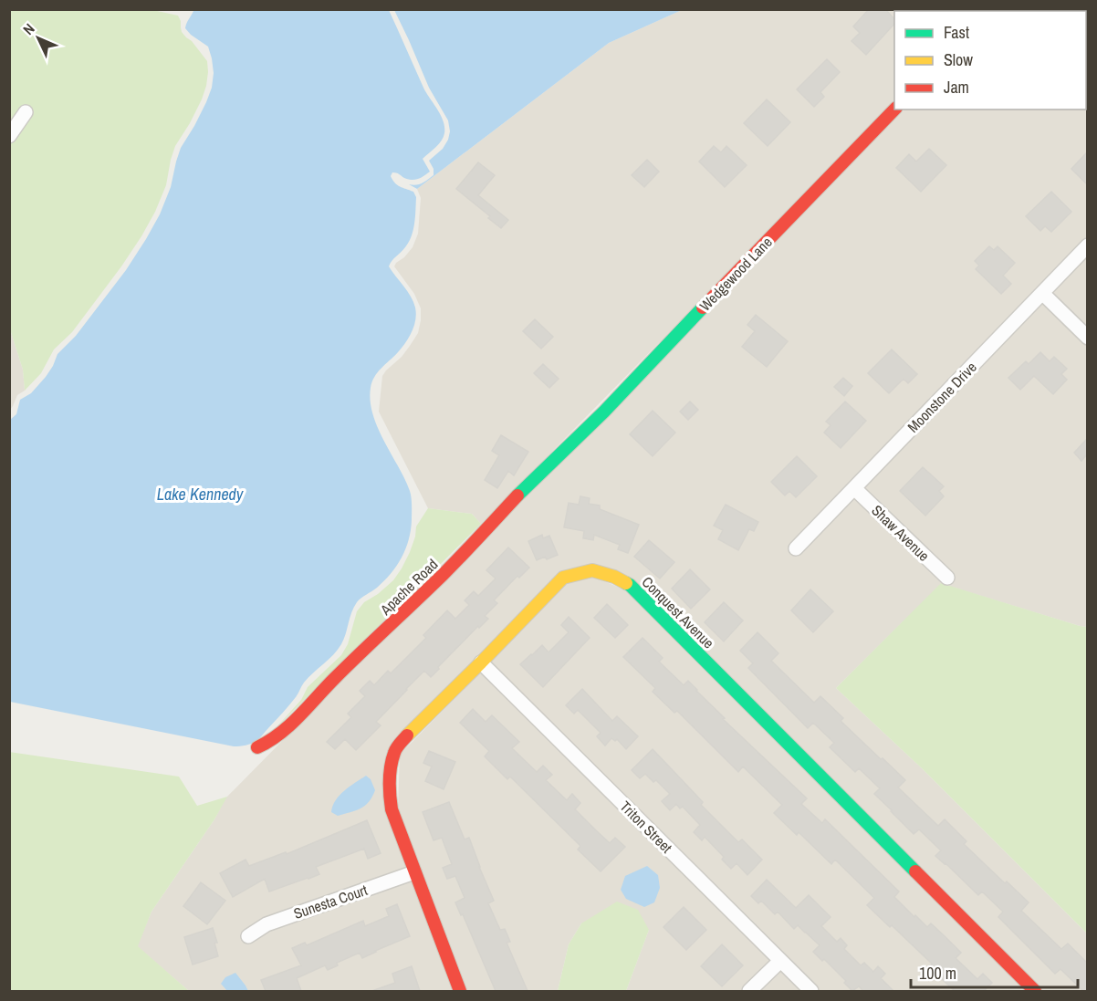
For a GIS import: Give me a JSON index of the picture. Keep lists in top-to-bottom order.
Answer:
{
  "streets": {
    "street": [
      "Wedgewood Lane",
      "Moonstone Drive",
      "Shaw Avenue",
      "Apache Road",
      "Conquest Avenue",
      "Triton Street",
      "Sunesta Court"
    ]
  },
  "crossings": [
    ["Wedgewood Lane", "Apache Road"],
    ["Moonstone Drive", "Shaw Avenue"],
    ["Conquest Avenue", "Triton Street"],
    ["Conquest Avenue", "Sunesta Court"]
  ],
  "water": ["Lake Kennedy"],
  "legend": ["Fast", "Slow", "Jam"],
  "scale_bar": "100 m",
  "north": "top left"
}
